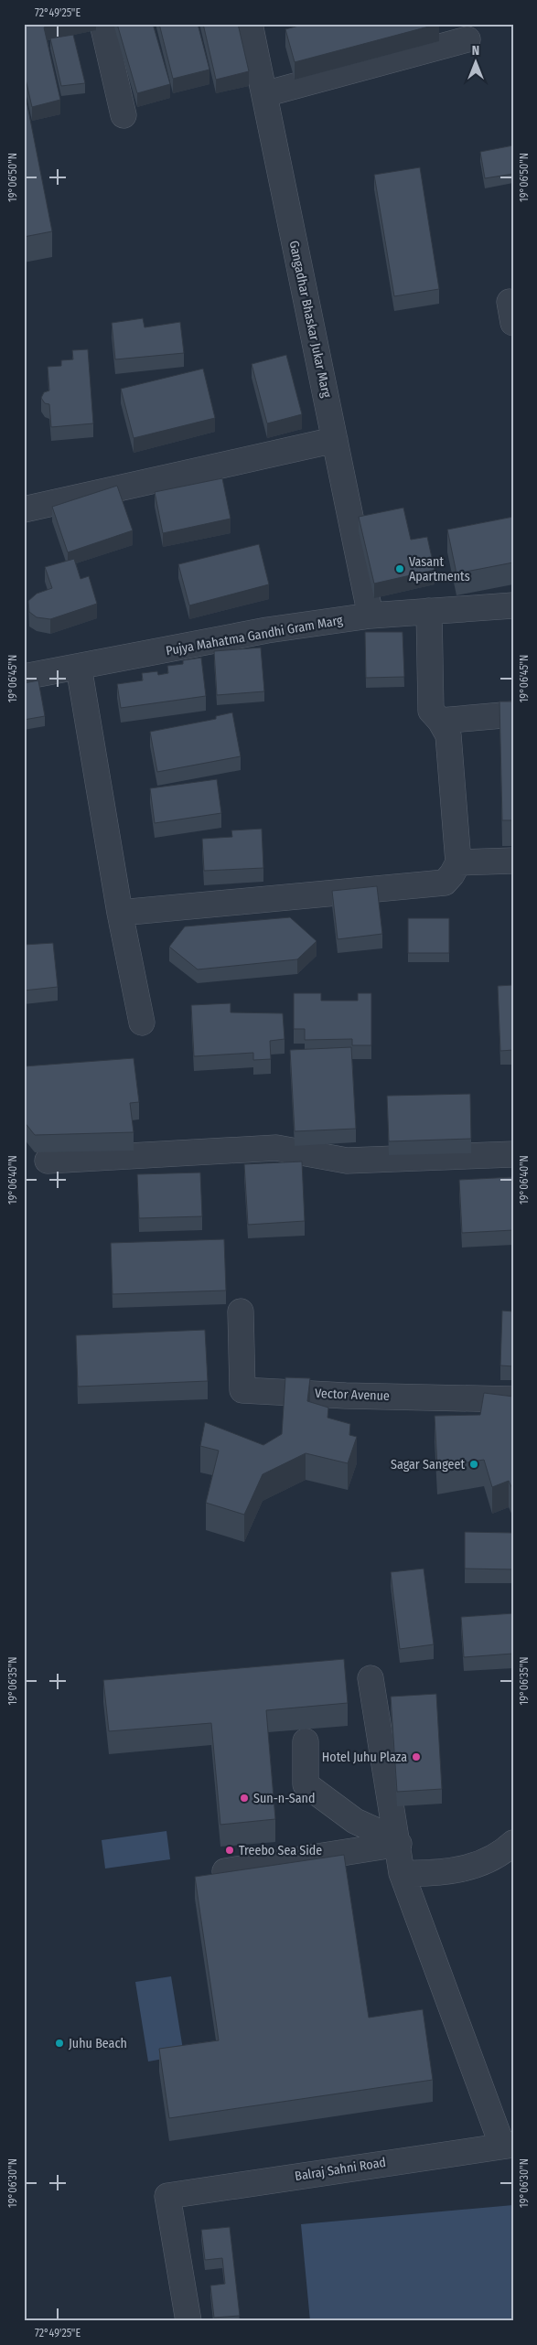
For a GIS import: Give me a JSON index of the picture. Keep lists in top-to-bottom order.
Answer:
{
  "streets": {
    "street": [
      "Gangadhar Bhaskar Jukar Marg",
      "Pujya Mahatma Gandhi Gram Marg",
      "Vector Avenue",
      "Balraj Sahni Road"
    ]
  },
  "crossings": [
    ["Gangadhar Bhaskar Jukar Marg", "Pujya Mahatma Gandhi Gram Marg"]
  ],
  "places": [
    "Vasant Apartments",
    "Sagar Sangeet",
    "Hotel Juhu Plaza",
    "Sun-n-Sand",
    "Treebo Sea Side",
    "Juhu Beach"
  ],
  "north": "top",
  "coordinates": [
    "72°49'25\"E",
    "19°06'50\"N",
    "19°06'45\"N",
    "19°06'40\"N",
    "19°06'35\"N",
    "19°06'30\"N"
  ]
}
